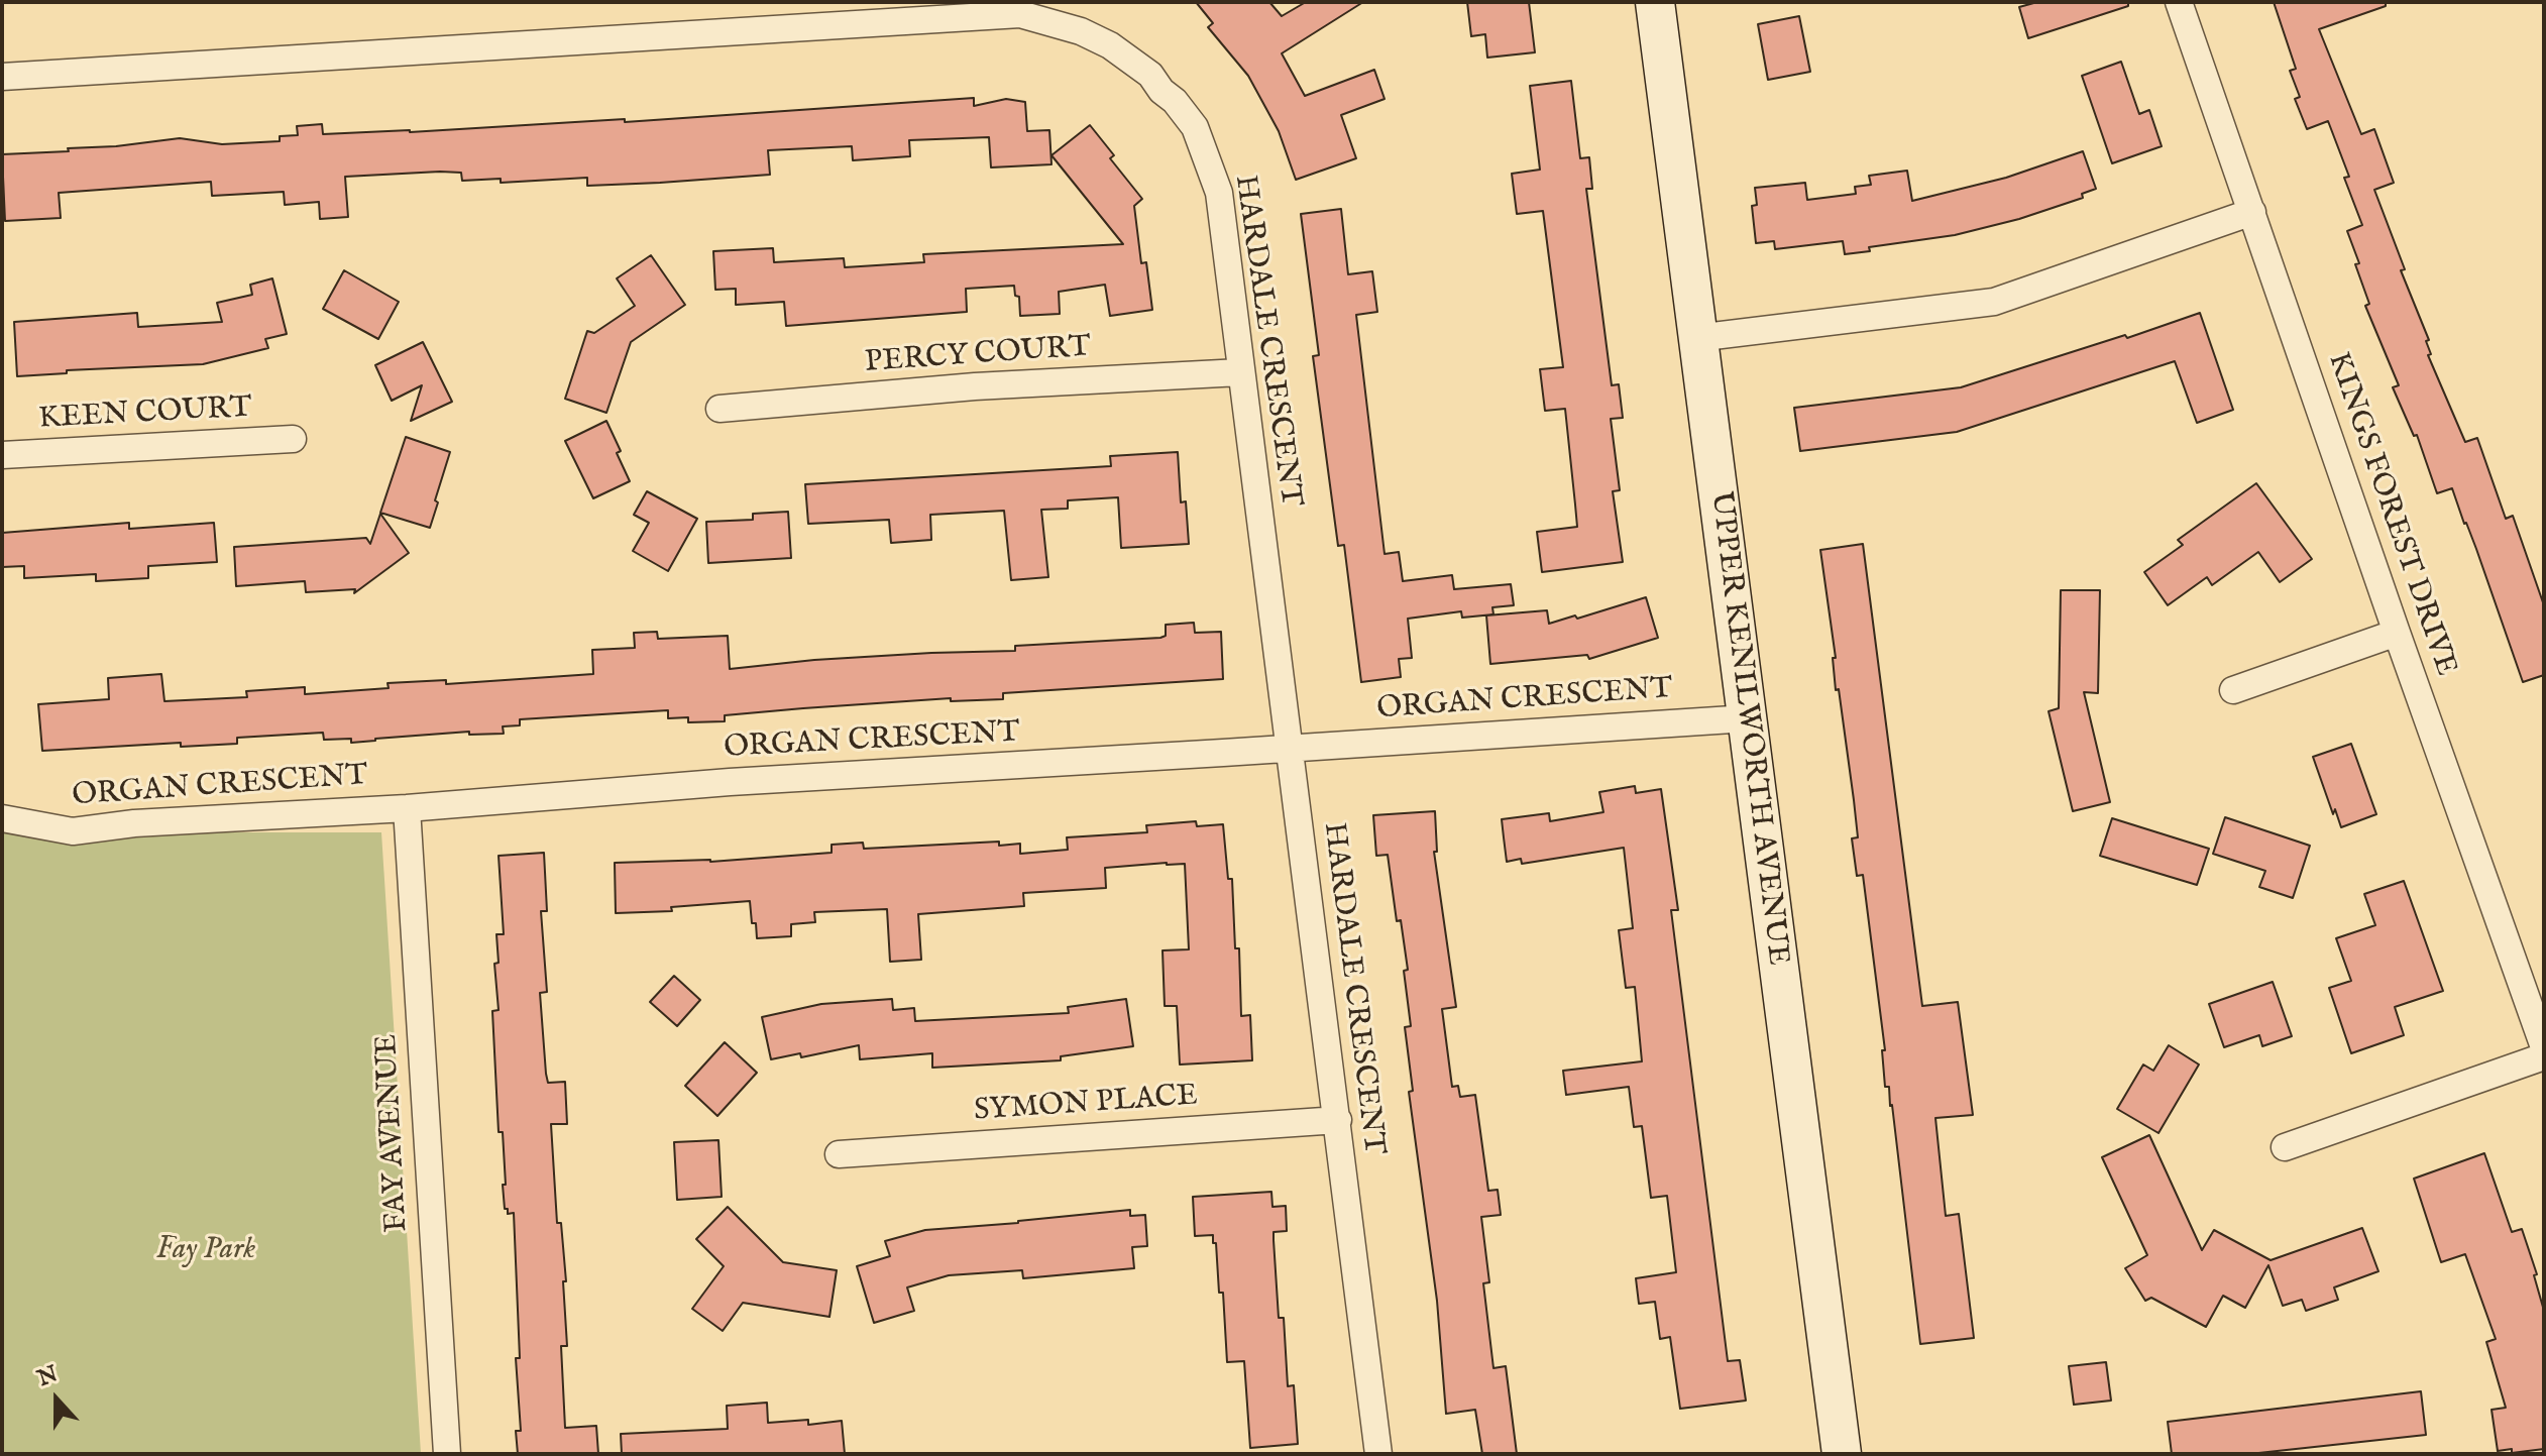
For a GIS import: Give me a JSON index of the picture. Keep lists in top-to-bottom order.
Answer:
{
  "streets": {
    "street": [
      "HARDALE CRESCENT",
      "PERCY COURT",
      "KEEN COURT",
      "KINGS FOREST DRIVE",
      "ORGAN CRESCENT",
      "UPPER KENILWORTH AVENUE",
      "SYMON PLACE",
      "FAY AVENUE"
    ]
  },
  "crossings": [
    ["HARDALE CRESCENT", "PERCY COURT"],
    ["HARDALE CRESCENT", "ORGAN CRESCENT"],
    ["HARDALE CRESCENT", "SYMON PLACE"],
    ["ORGAN CRESCENT", "UPPER KENILWORTH AVENUE"],
    ["ORGAN CRESCENT", "FAY AVENUE"]
  ],
  "parks": ["Fay Park"],
  "north": "top"
}
